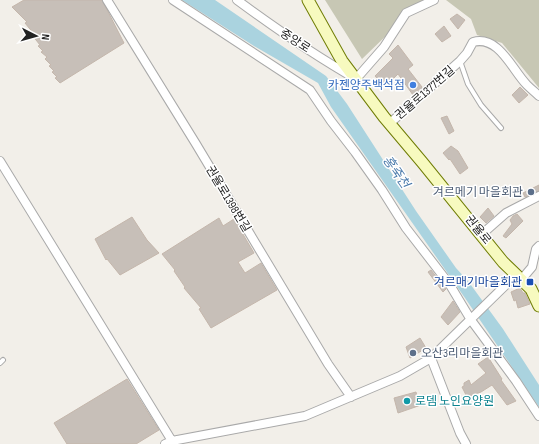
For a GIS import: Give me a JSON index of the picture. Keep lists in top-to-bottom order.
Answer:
{
  "streets": {
    "main road": ["권율로"],
    "street": ["중앙로", "권율로1377번길", "권율로1398번길"]
  },
  "crossings": [
    ["중앙로", "권율로"],
    ["권율로1377번길", "권율로"]
  ],
  "water": ["홍죽천"],
  "places": {
    "other": [
      "카젠양주백석점",
      "겨르메기 마을회관",
      "오산3리마을회관",
      "로뎀 노인요양원"
    ],
    "transit": ["겨르매기마을회관"]
  },
  "north": "right"
}
